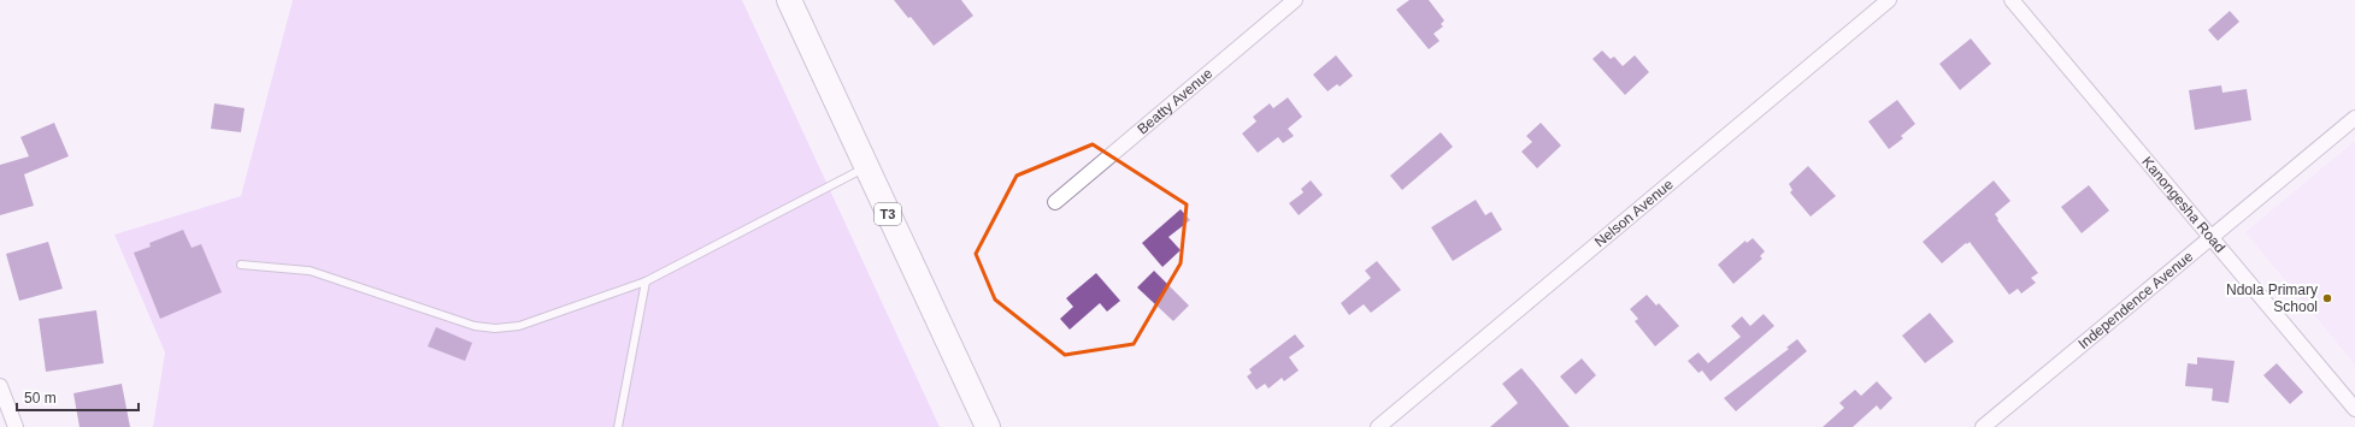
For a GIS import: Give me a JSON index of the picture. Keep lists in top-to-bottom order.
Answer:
{
  "streets": {
    "highway": ["T3"],
    "street": [
      "Beatty Avenue",
      "Kanongesha Road",
      "Nelson Avenue",
      "Independence Avenue"
    ]
  },
  "crossings": [
    ["Kanongesha Road", "Independence Avenue"]
  ],
  "places": ["Ndola Primary School"],
  "scale_bar": "50 m"
}
